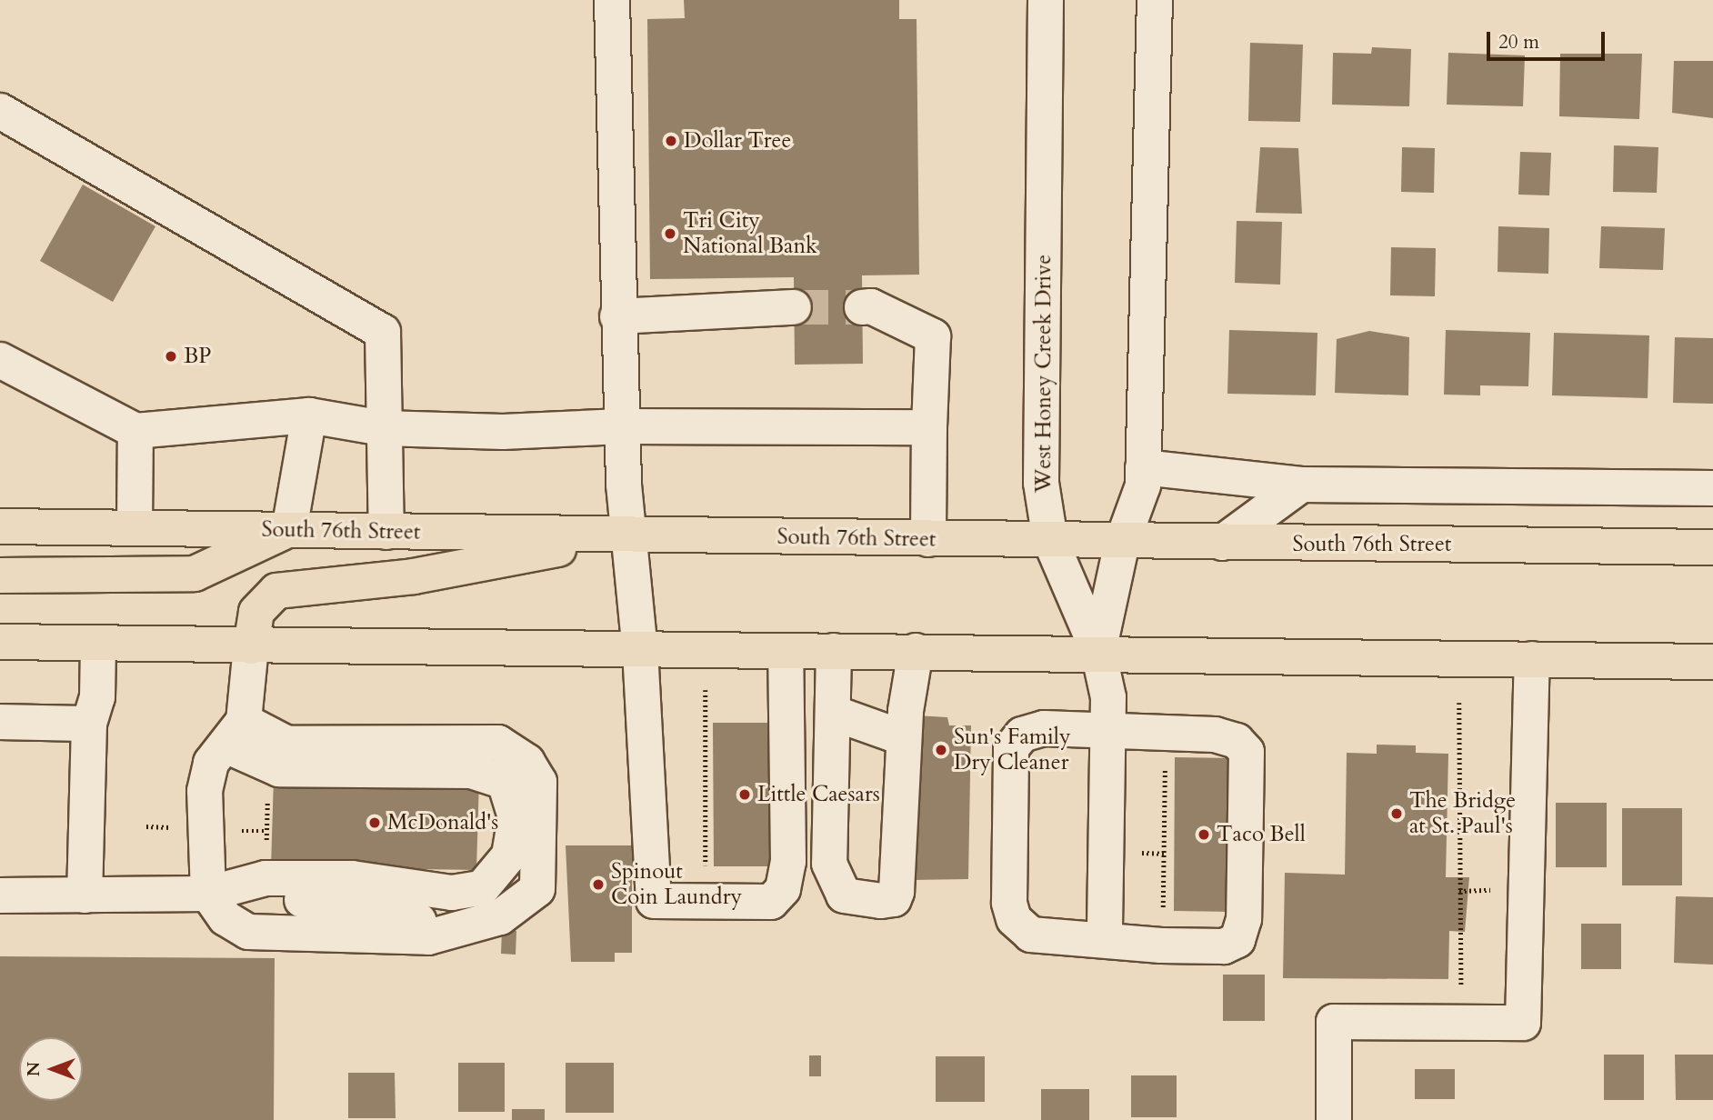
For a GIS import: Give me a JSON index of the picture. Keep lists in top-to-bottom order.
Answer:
{
  "streets": {
    "main road": ["South 76th Street"],
    "street": ["West Honey Creek Drive"]
  },
  "crossings": [
    ["West Honey Creek Drive", "South 76th Street"]
  ],
  "places": [
    "Dollar Tree",
    "Tri City National Bank",
    "BP",
    "Sun's Family Dry Cleaner",
    "Little Caesars",
    "The Bridge at St. Paul's",
    "McDonald's",
    "Taco Bell",
    "Spinout Coin Laundry"
  ],
  "scale_bar": "20 m",
  "north": "left"
}
